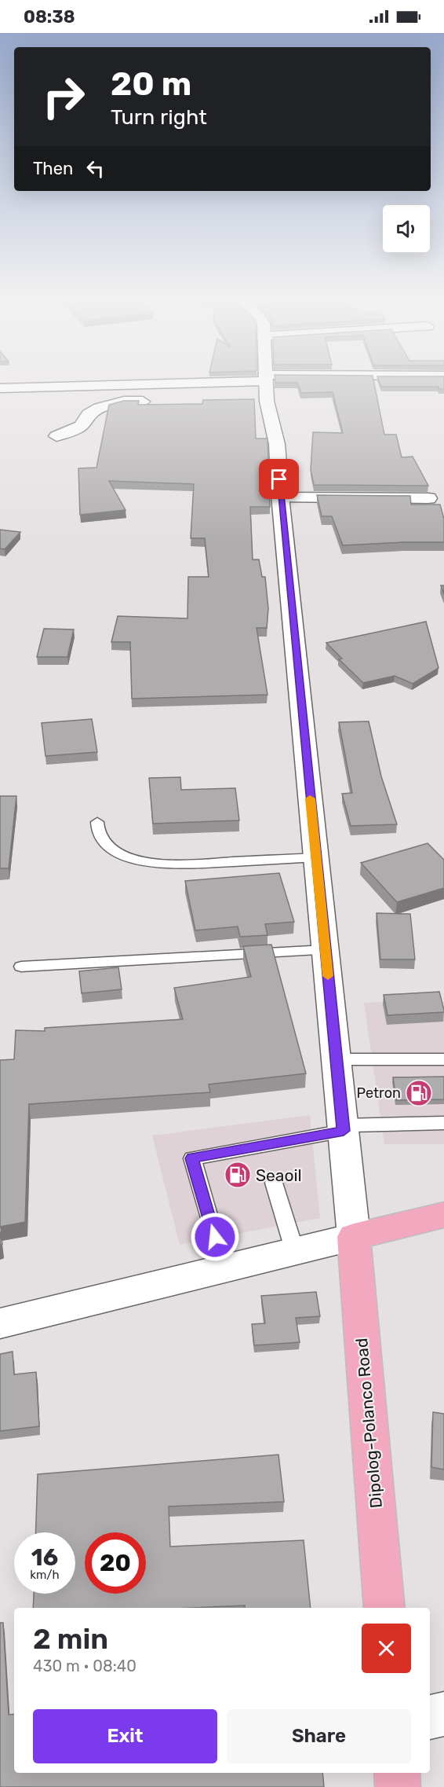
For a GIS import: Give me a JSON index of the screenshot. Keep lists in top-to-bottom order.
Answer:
{
  "streets": {
    "highway": ["Dipolog-Polanco Road"]
  },
  "places": {
    "fuel station": ["Petron", "Seaoil"]
  },
  "page": {
    "status": "08:38",
    "turn": ["20 m", "Turn right"],
    "then": "Then",
    "speed": "16 km/h",
    "limit": "20",
    "heading": ["2 min", "430 m · 08:40"],
    "buttons": ["Exit", "Share"]
  }
}
